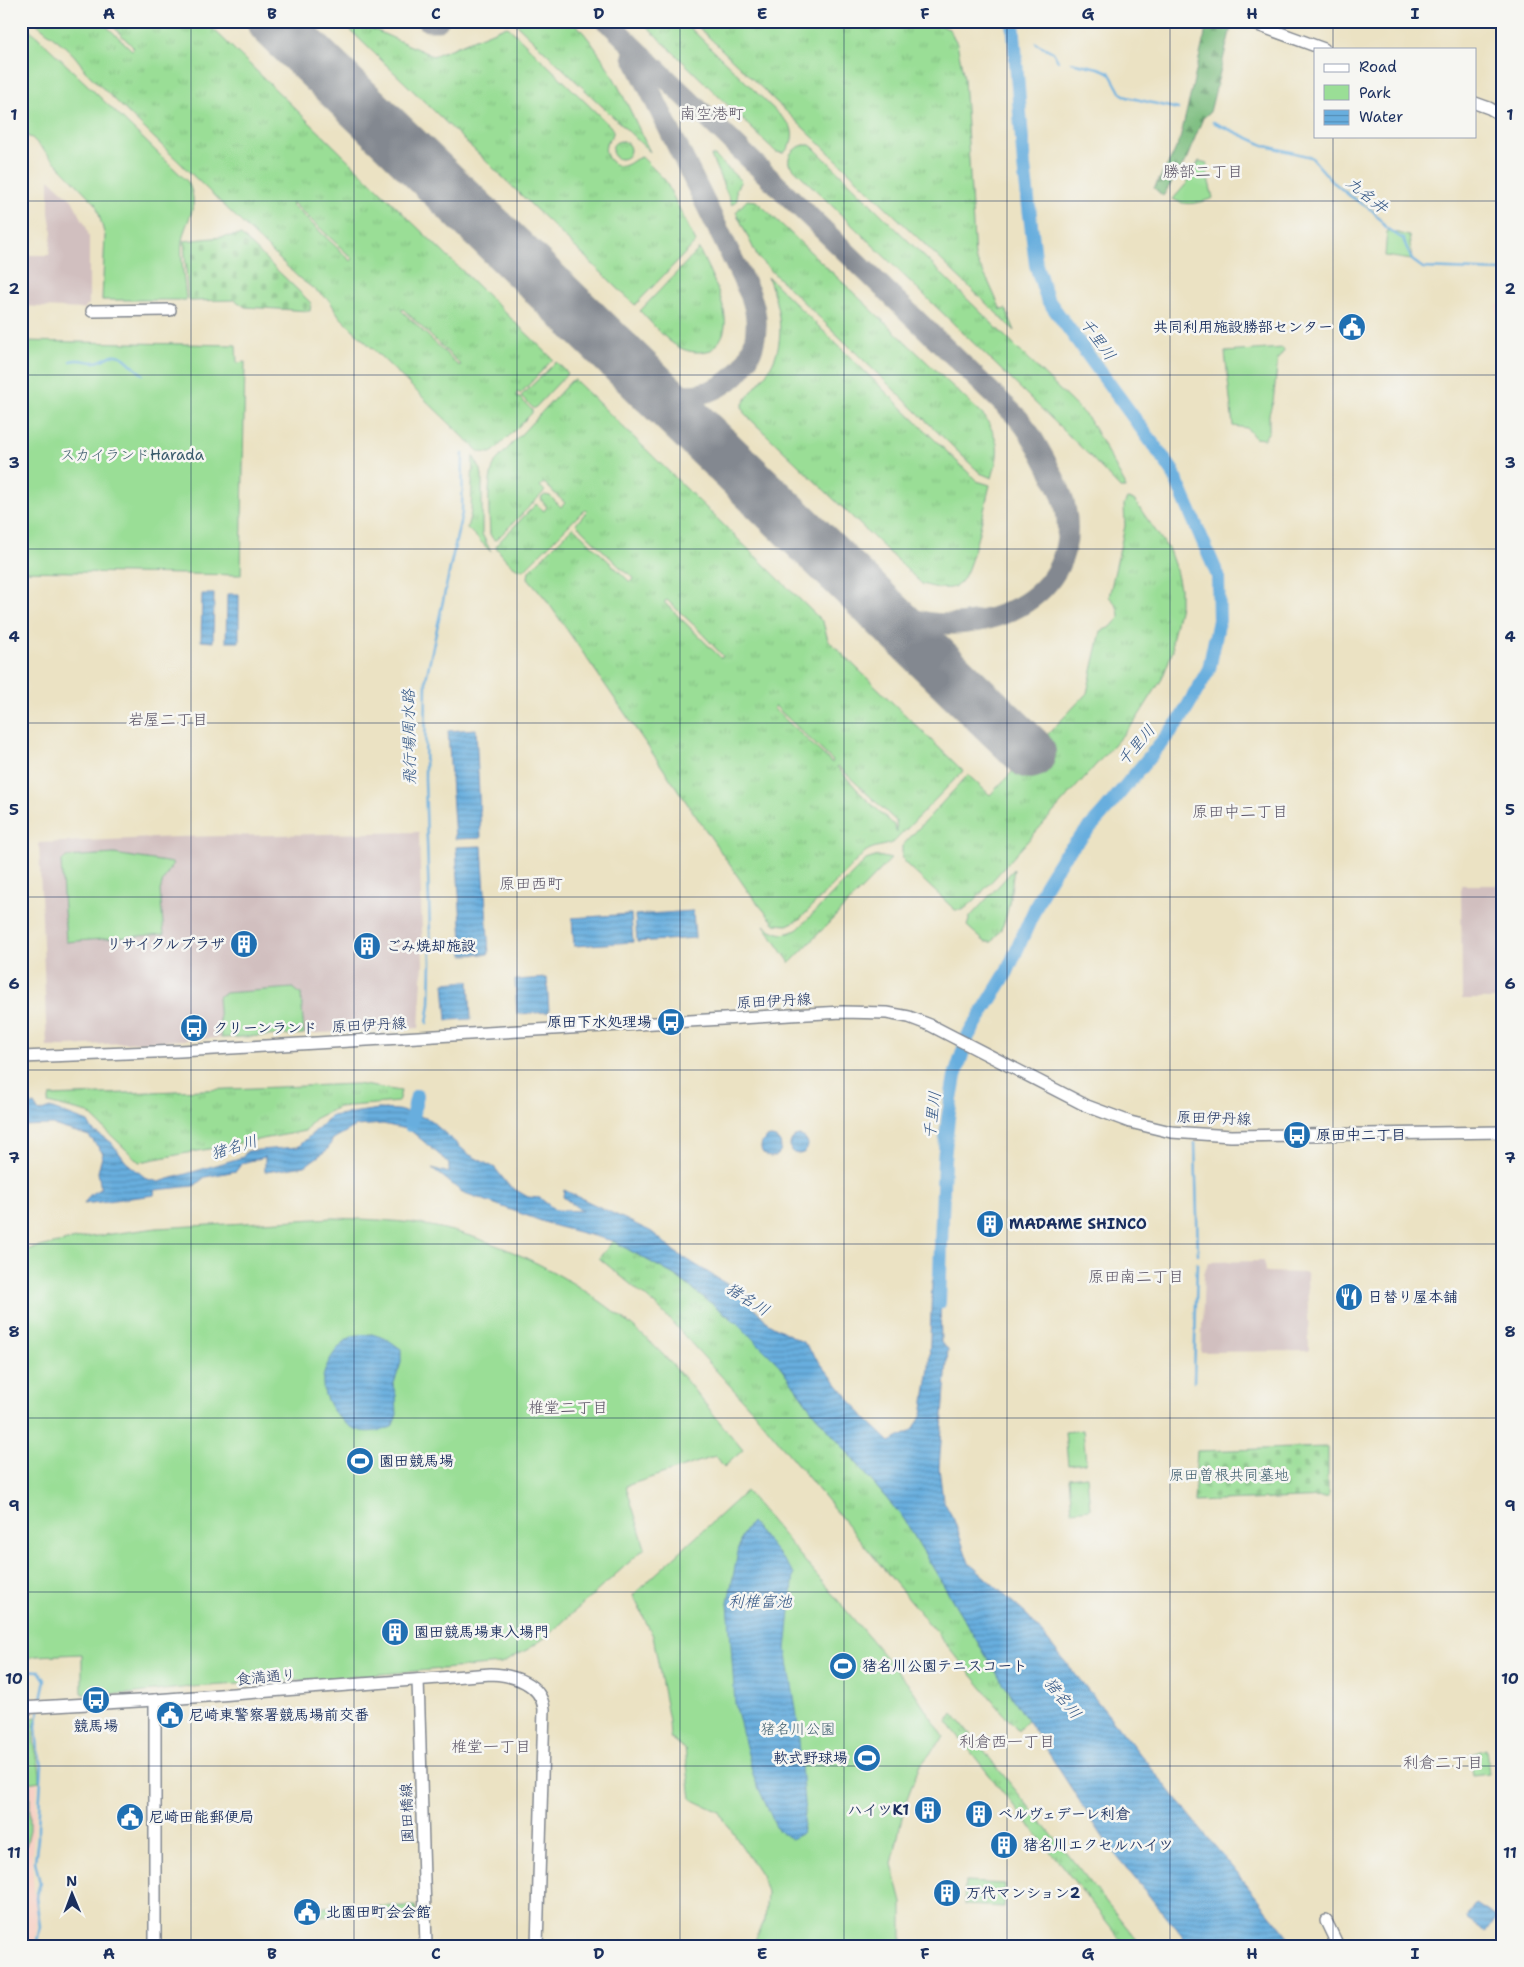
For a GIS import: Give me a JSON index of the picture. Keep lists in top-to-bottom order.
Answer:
{
  "streets": {
    "street": ["原田伊丹線", "食満通り", "園田橋線"]
  },
  "crossings": [
    ["食満通り", "園田橋線"]
  ],
  "districts": [
    "南空港町",
    "勝部二丁目",
    "岩屋二丁目",
    "原田中二丁目",
    "原田西町",
    "原田南二丁目",
    "椎堂二丁目",
    "利倉西一丁目",
    "椎堂一丁目",
    "利倉二丁目"
  ],
  "water": [
    "九名井",
    "千里川",
    "飛行場周水路",
    "猪名川",
    "利椎富池"
  ],
  "parks": ["スカイランドHarada", "原田曽根共同墓地", "猪名川公園"],
  "places": {
    "public building": [
      "共同利用施設勝部センター",
      "尼崎東警察署競馬場前交番",
      "尼崎田能郵便局",
      "北園田町会会館"
    ],
    "building": [
      "リサイクルプラザ",
      "ごみ焼却施設",
      "MADAME SHINCO",
      "園田競馬場東入場門",
      "ハイツK1",
      "ベルヴェデーレ利倉",
      "猪名川エクセルハイツ",
      "万代マンション2"
    ],
    "bus stop": [
      "原田下水処理場",
      "クリーンランド",
      "原田中二丁目",
      "競馬場"
    ],
    "restaurant": ["日替り屋本舗"],
    "sports": ["園田競馬場", "猪名川公園テニスコート", "軟式野球場"]
  },
  "legend": ["Road", "Park", "Water"],
  "north": "top",
  "grid": {
    "columns": [
      "A",
      "B",
      "C",
      "D",
      "E",
      "F",
      "G",
      "H",
      "I"
    ],
    "rows": [
      "1",
      "2",
      "3",
      "4",
      "5",
      "6",
      "7",
      "8",
      "9",
      "10",
      "11"
    ]
  }
}
